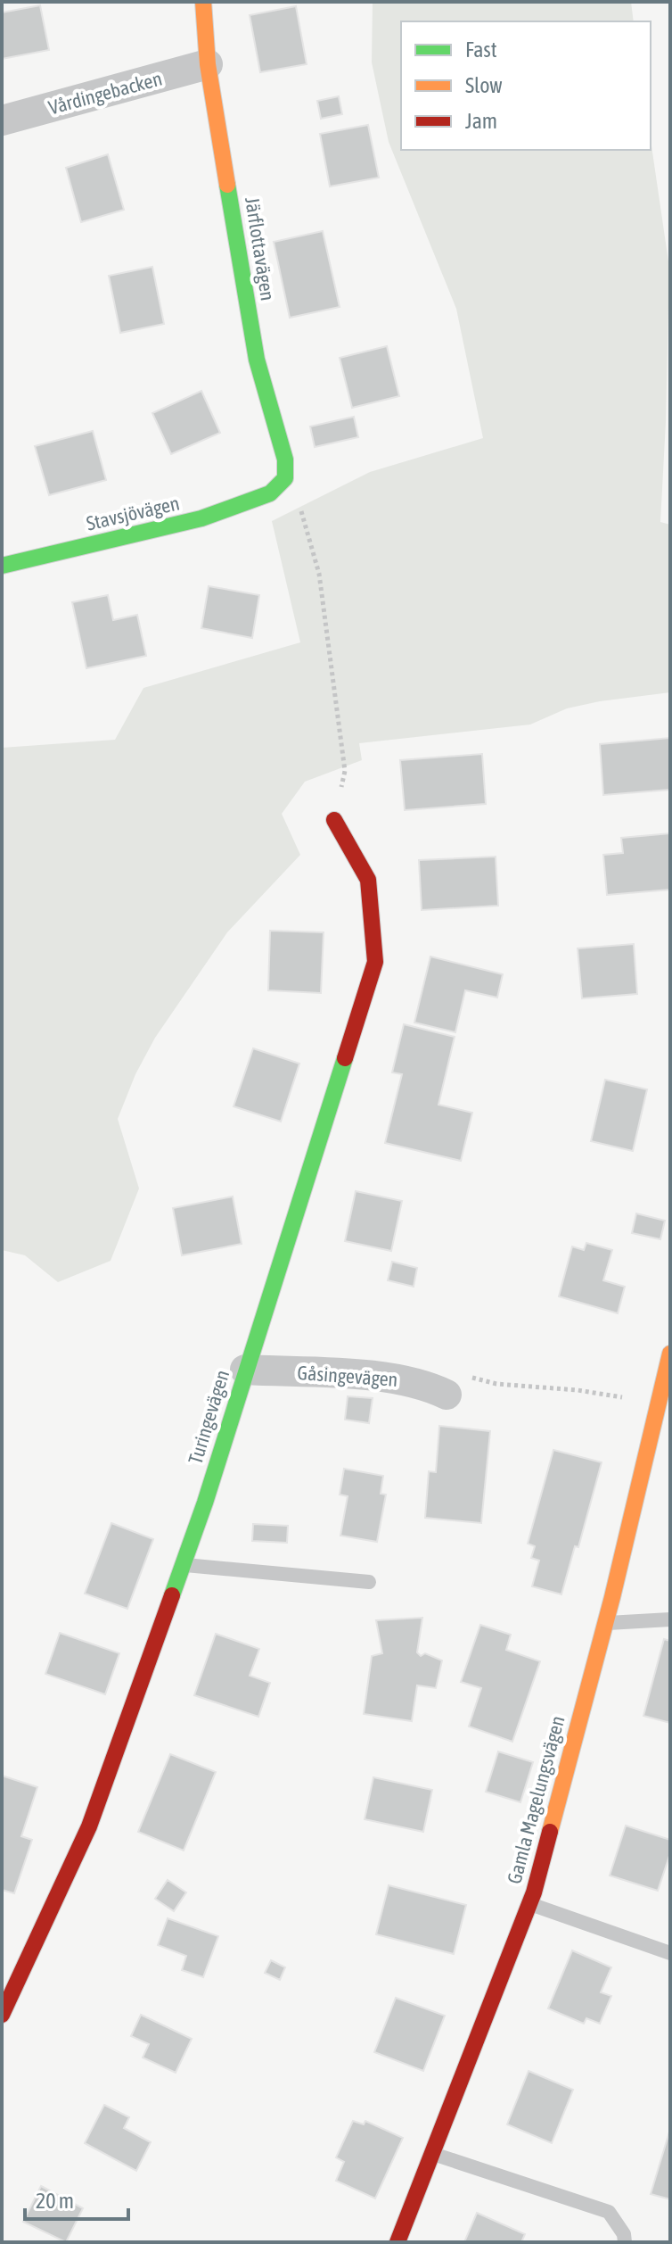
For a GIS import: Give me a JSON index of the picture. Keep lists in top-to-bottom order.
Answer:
{
  "streets": {
    "street": [
      "Vårdingebacken",
      "Järflottavägen",
      "Stavsjövägen",
      "Gåsingevägen",
      "Turingevägen",
      "Gamla Magelungsvägen"
    ]
  },
  "crossings": [
    ["Vårdingebacken", "Järflottavägen"],
    ["Järflottavägen", "Stavsjövägen"],
    ["Gåsingevägen", "Turingevägen"]
  ],
  "legend": ["Fast", "Slow", "Jam"],
  "scale_bar": "20 m"
}
